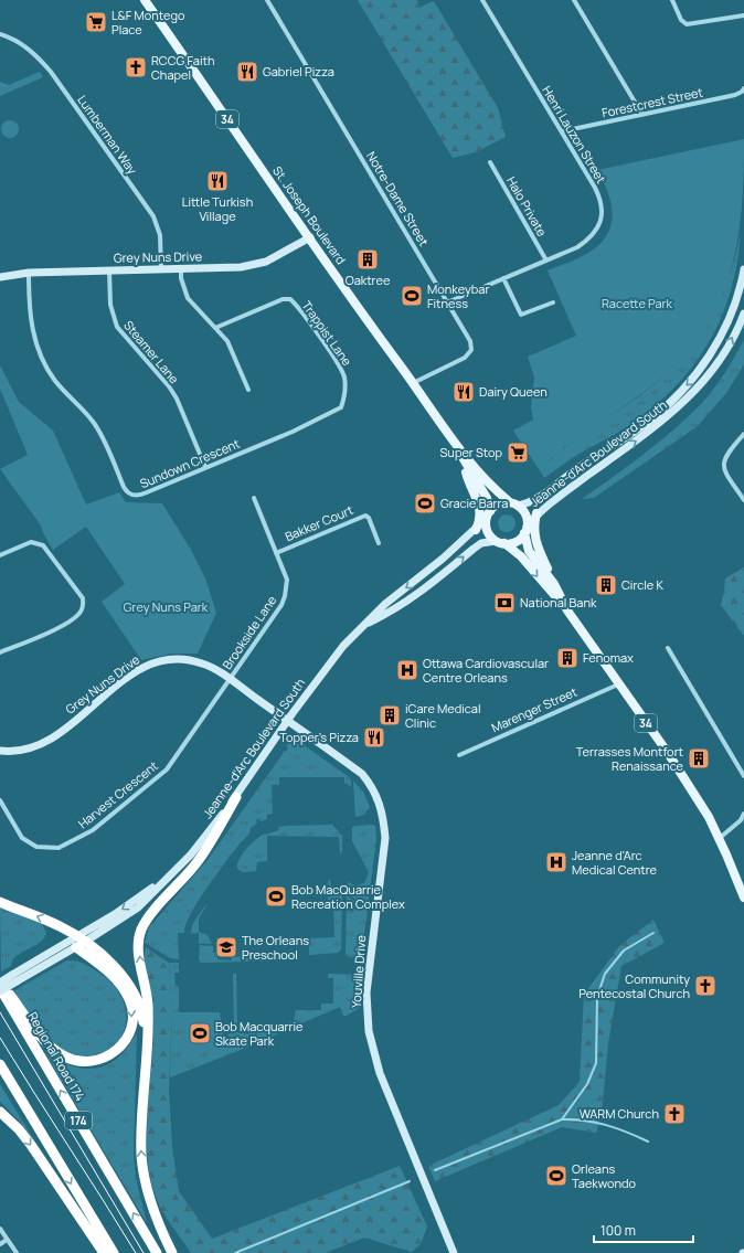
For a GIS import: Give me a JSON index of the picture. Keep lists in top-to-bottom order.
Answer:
{
  "streets": {
    "highway": ["Regional Road 174", "174"],
    "main road": [
      "34",
      "St. Joseph Boulevard",
      "Grey Nuns Drive",
      "Jeanne-d'Arc Boulevard South",
      "Youville Drive"
    ],
    "street": [
      "Forestcrest Street",
      "Lumberman Way",
      "Henri Lauzon Street",
      "Notre-Dame Street",
      "Halo Private",
      "Trappist Lane",
      "Steamer Lane",
      "Sundown Crescent",
      "Bakker Court",
      "Brookside Lane",
      "Marenger Street",
      "Harvest Crescent"
    ]
  },
  "crossings": [
    ["Forestcrest Street", "Henri Lauzon Street"],
    ["34", "St. Joseph Boulevard"],
    ["34", "Jeanne-d'Arc Boulevard South"],
    ["34", "Marenger Street"],
    ["Lumberman Way", "Grey Nuns Drive"],
    ["Henri Lauzon Street", "Notre-Dame Street"],
    ["Henri Lauzon Street", "Halo Private"],
    ["Notre-Dame Street", "St. Joseph Boulevard"],
    ["St. Joseph Boulevard", "Grey Nuns Drive"],
    ["St. Joseph Boulevard", "Jeanne-d'Arc Boulevard South"],
    ["Grey Nuns Drive", "Steamer Lane"],
    ["Grey Nuns Drive", "Jeanne-d'Arc Boulevard South"],
    ["Grey Nuns Drive", "Sundown Crescent"],
    ["Grey Nuns Drive", "Brookside Lane"],
    ["Grey Nuns Drive", "Harvest Crescent"],
    ["Grey Nuns Drive", "Youville Drive"],
    ["Trappist Lane", "Sundown Crescent"],
    ["Steamer Lane", "Sundown Crescent"],
    ["Jeanne-d'Arc Boulevard South", "Youville Drive"],
    ["Bakker Court", "Brookside Lane"],
    ["Brookside Lane", "Harvest Crescent"]
  ],
  "parks": ["Racette Park", "Grey Nuns Park"],
  "places": {
    "supermarket": ["L&F Montego Place", "Super Stop"],
    "church": ["RCCG Faith Chapel", "Community Pentecostal Church", "WARM Church"],
    "restaurant": [
      "Gabriel Pizza",
      "Little Turkish Village",
      "Dairy Queen",
      "Topper's Pizza"
    ],
    "building": [
      "Oaktree",
      "Circle K",
      "Fenomax",
      "iCare Medical Clinic",
      "Terrasses Montfort Renaissance"
    ],
    "sports": [
      "Monkeybar Fitness",
      "Gracie Barra",
      "Bob MacQuarrie Recreation Complex",
      "Bob Macquarrie Skate Park",
      "Orleans Taekwondo"
    ],
    "bank": ["National Bank"],
    "hospital": ["Ottawa Cardiovascular Centre Orleans", "Jeanne d'Arc Medical Centre"],
    "school or university": ["The Orleans Preschool"]
  },
  "scale_bar": "100 m"
}
